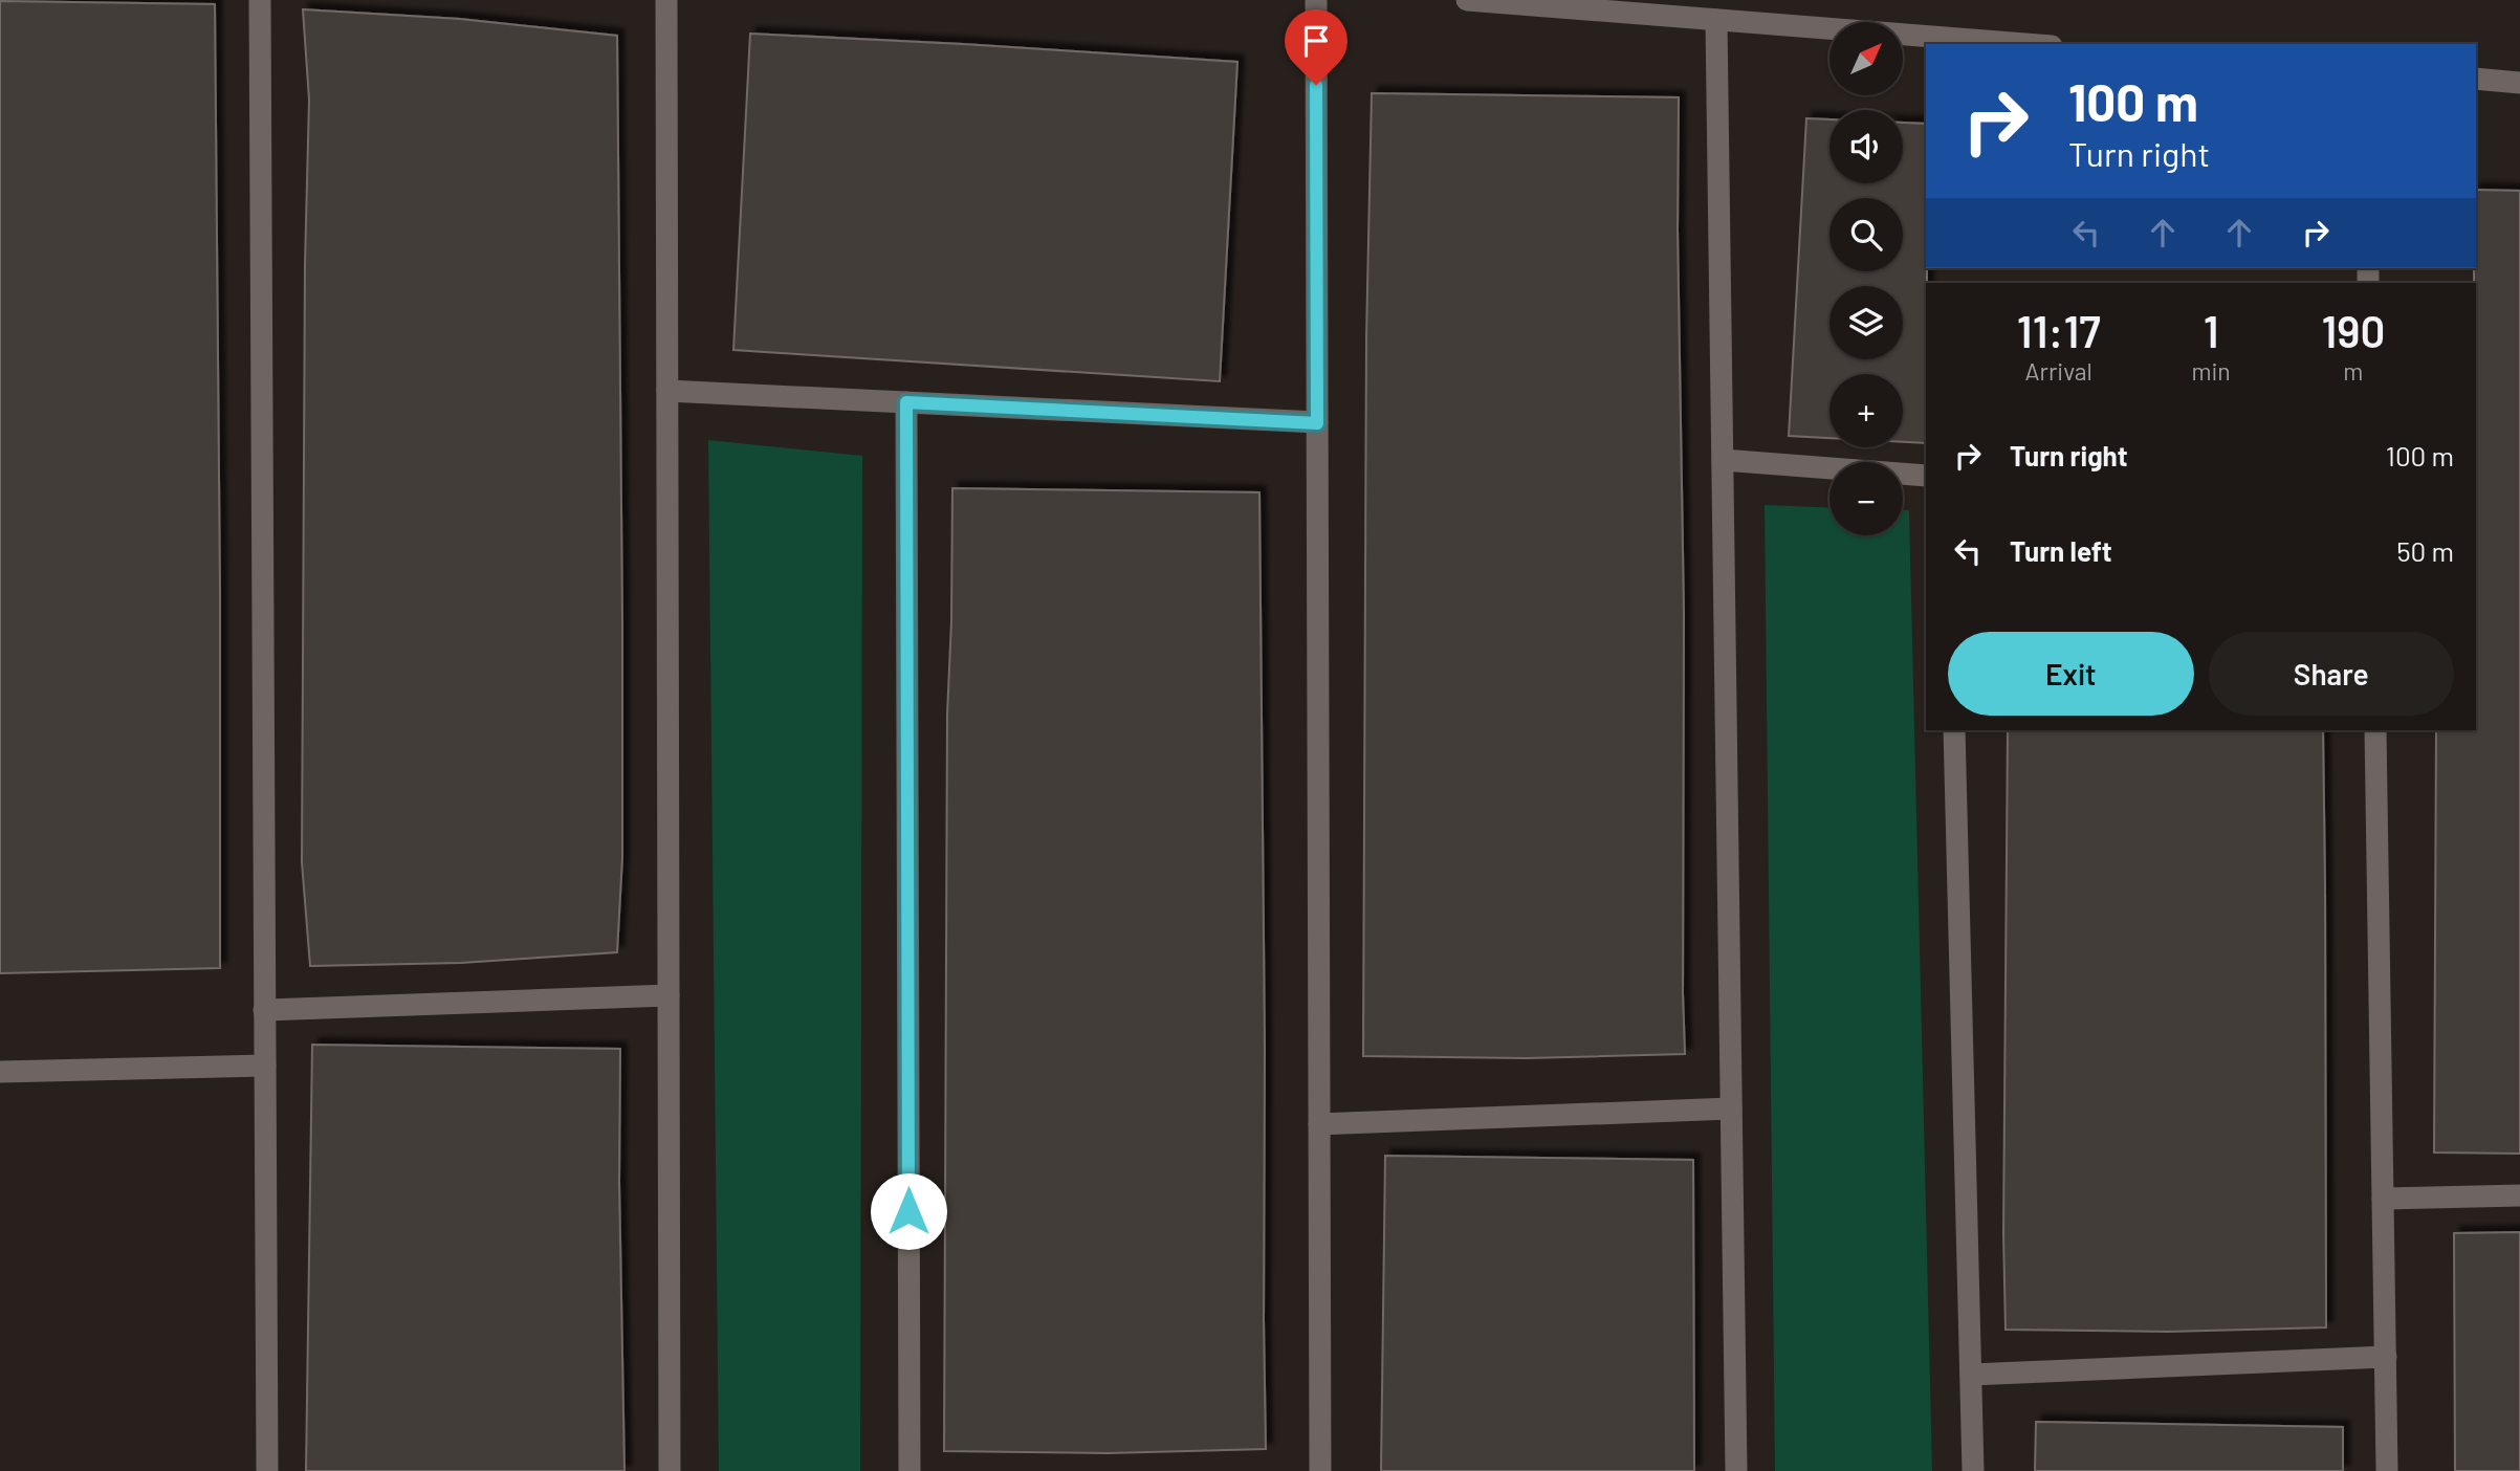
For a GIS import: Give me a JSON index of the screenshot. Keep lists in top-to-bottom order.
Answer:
{
  "north": "top right",
  "page": {
    "map_buttons": ["+", "−"],
    "turn": ["100 m", "Turn right"],
    "eta": [
      "11:17",
      "Arrival",
      "1",
      "min",
      "190",
      "m"
    ],
    "list": [
      {
        "name": "Turn right",
        "value": "100 m"
      },
      {
        "name": "Turn left",
        "value": "50 m"
      }
    ],
    "buttons": ["Exit", "Share"]
  }
}
